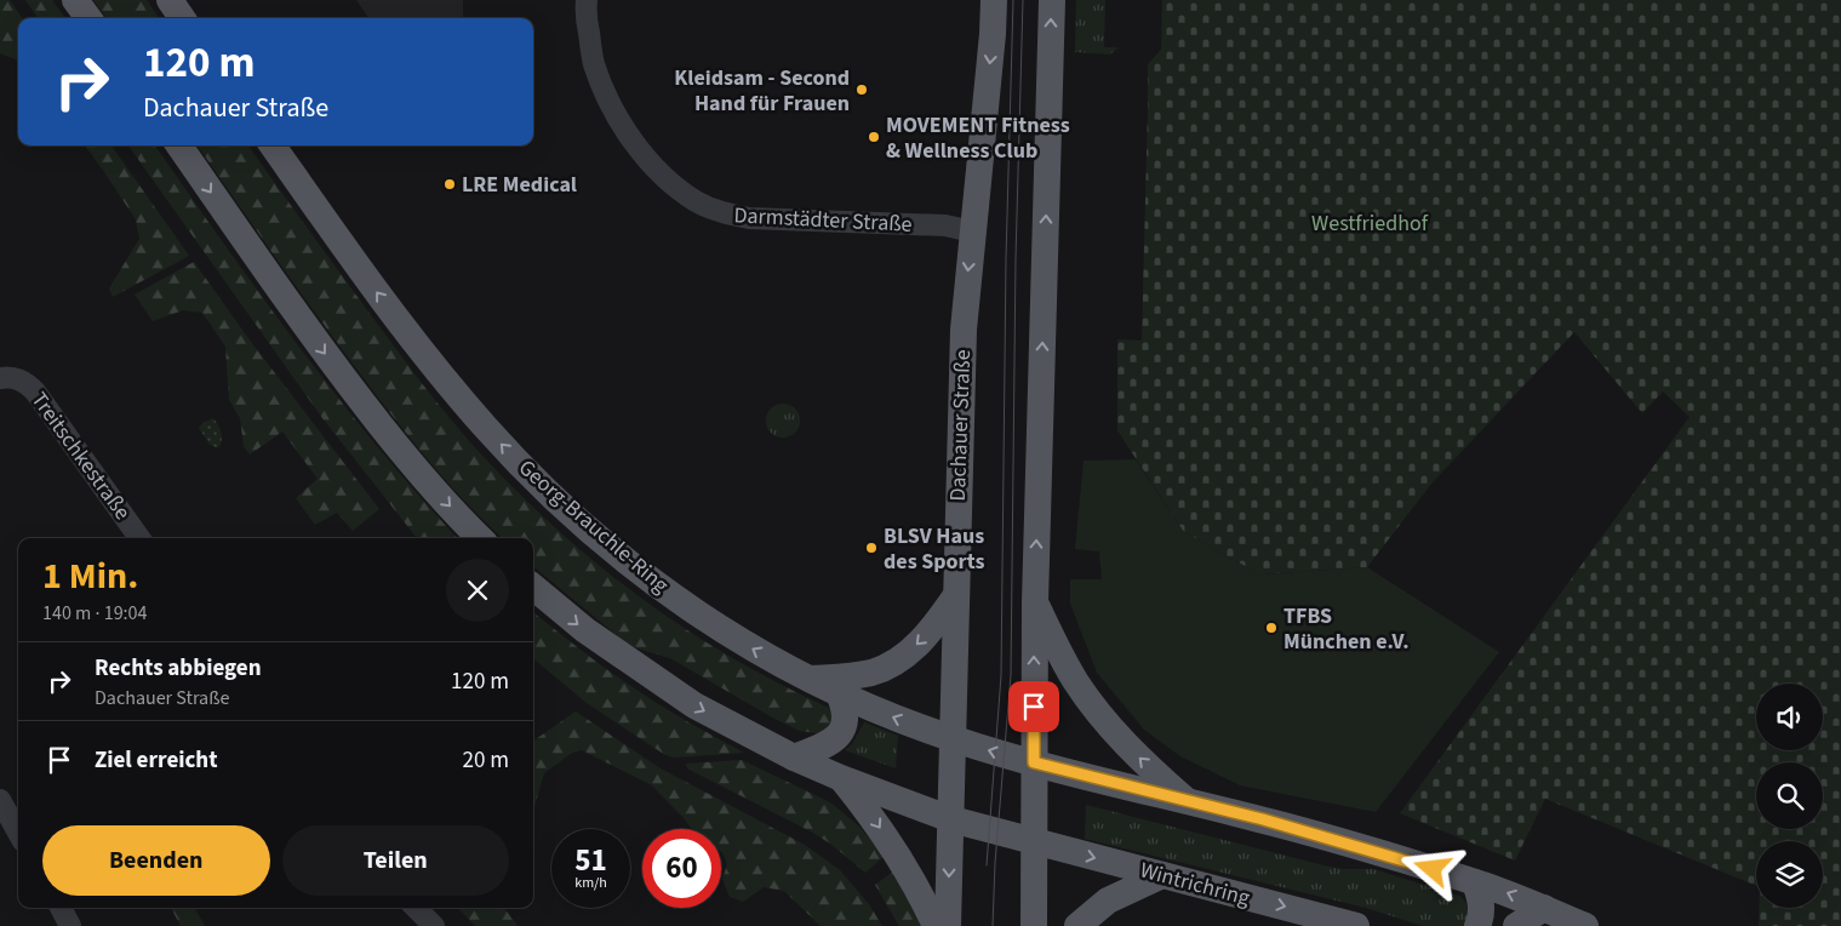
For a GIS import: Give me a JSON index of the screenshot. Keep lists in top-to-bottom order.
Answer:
{
  "streets": {
    "main road": ["Dachauer Straße", "Georg-Brauchle-Ring", "Wintrichring"],
    "street": ["Darmstädter Straße", "Treitschkestraße"]
  },
  "crossings": [
    ["Darmstädter Straße", "Dachauer Straße"],
    ["Dachauer Straße", "Georg-Brauchle-Ring"]
  ],
  "parks": ["Westfriedhof"],
  "places": [
    "Kleidsam - Second Hand für Frauen",
    "MOVEMENT Fitness & Wellness Club",
    "LRE Medical",
    "BLSV Haus des Sports",
    "TFBS München e.V."
  ],
  "page": {
    "turn": ["120 m", "Dachauer Straße"],
    "heading": ["1 Min.", "140 m · 19:04"],
    "list": [
      {
        "name": "Rechts abbiegen",
        "note": "Dachauer Straße",
        "value": "120 m"
      },
      {
        "name": "Ziel erreicht",
        "value": "20 m"
      }
    ],
    "buttons": ["Beenden", "Teilen"],
    "speed": "51 km/h",
    "limit": "60"
  }
}
